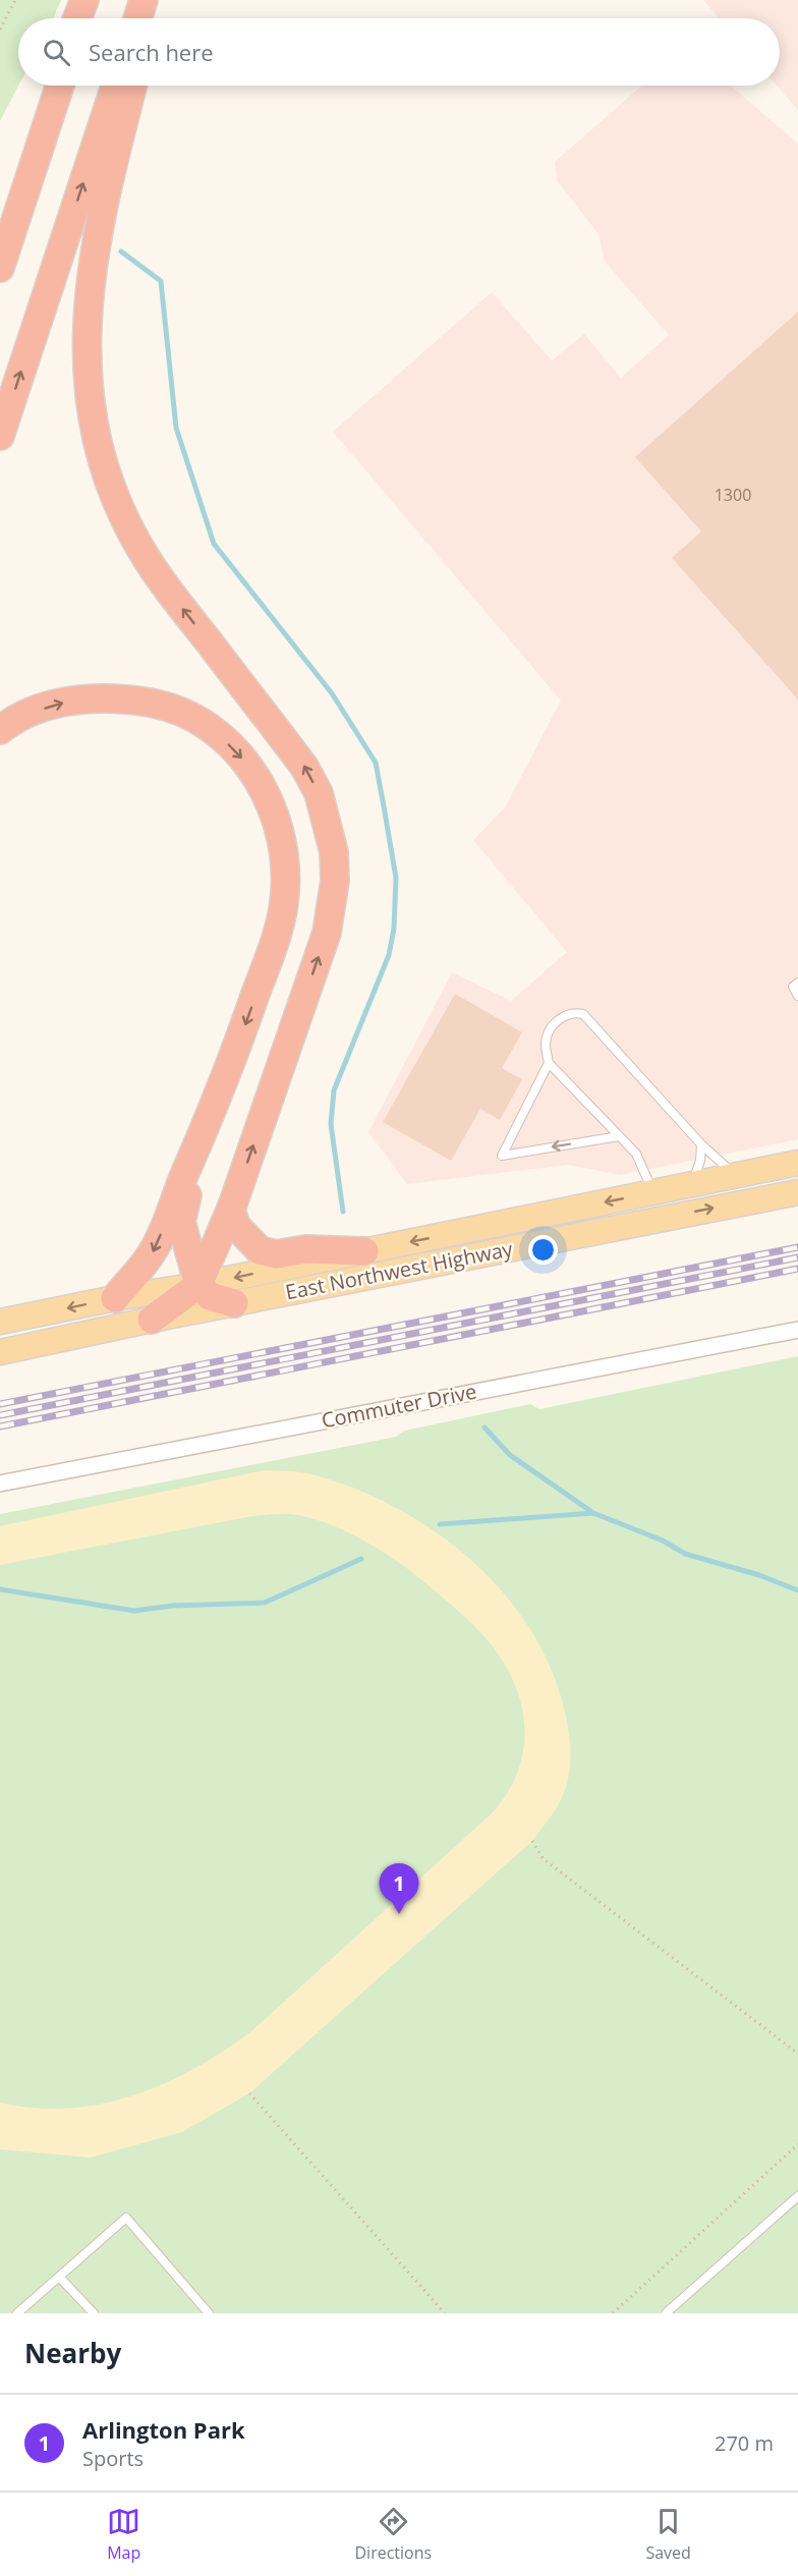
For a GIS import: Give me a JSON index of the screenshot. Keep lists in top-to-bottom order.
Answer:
{
  "streets": {
    "main road": ["East Northwest Highway"],
    "street": ["Commuter Drive"]
  },
  "house_numbers": ["1300"],
  "page": {
    "search": "Search here",
    "pins": "1",
    "heading": "Nearby",
    "list": [
      {
        "mark": "1",
        "name": "Arlington Park",
        "note": "Sports",
        "value": "270 m"
      }
    ],
    "nav": ["Map", "Directions", "Saved"]
  }
}
